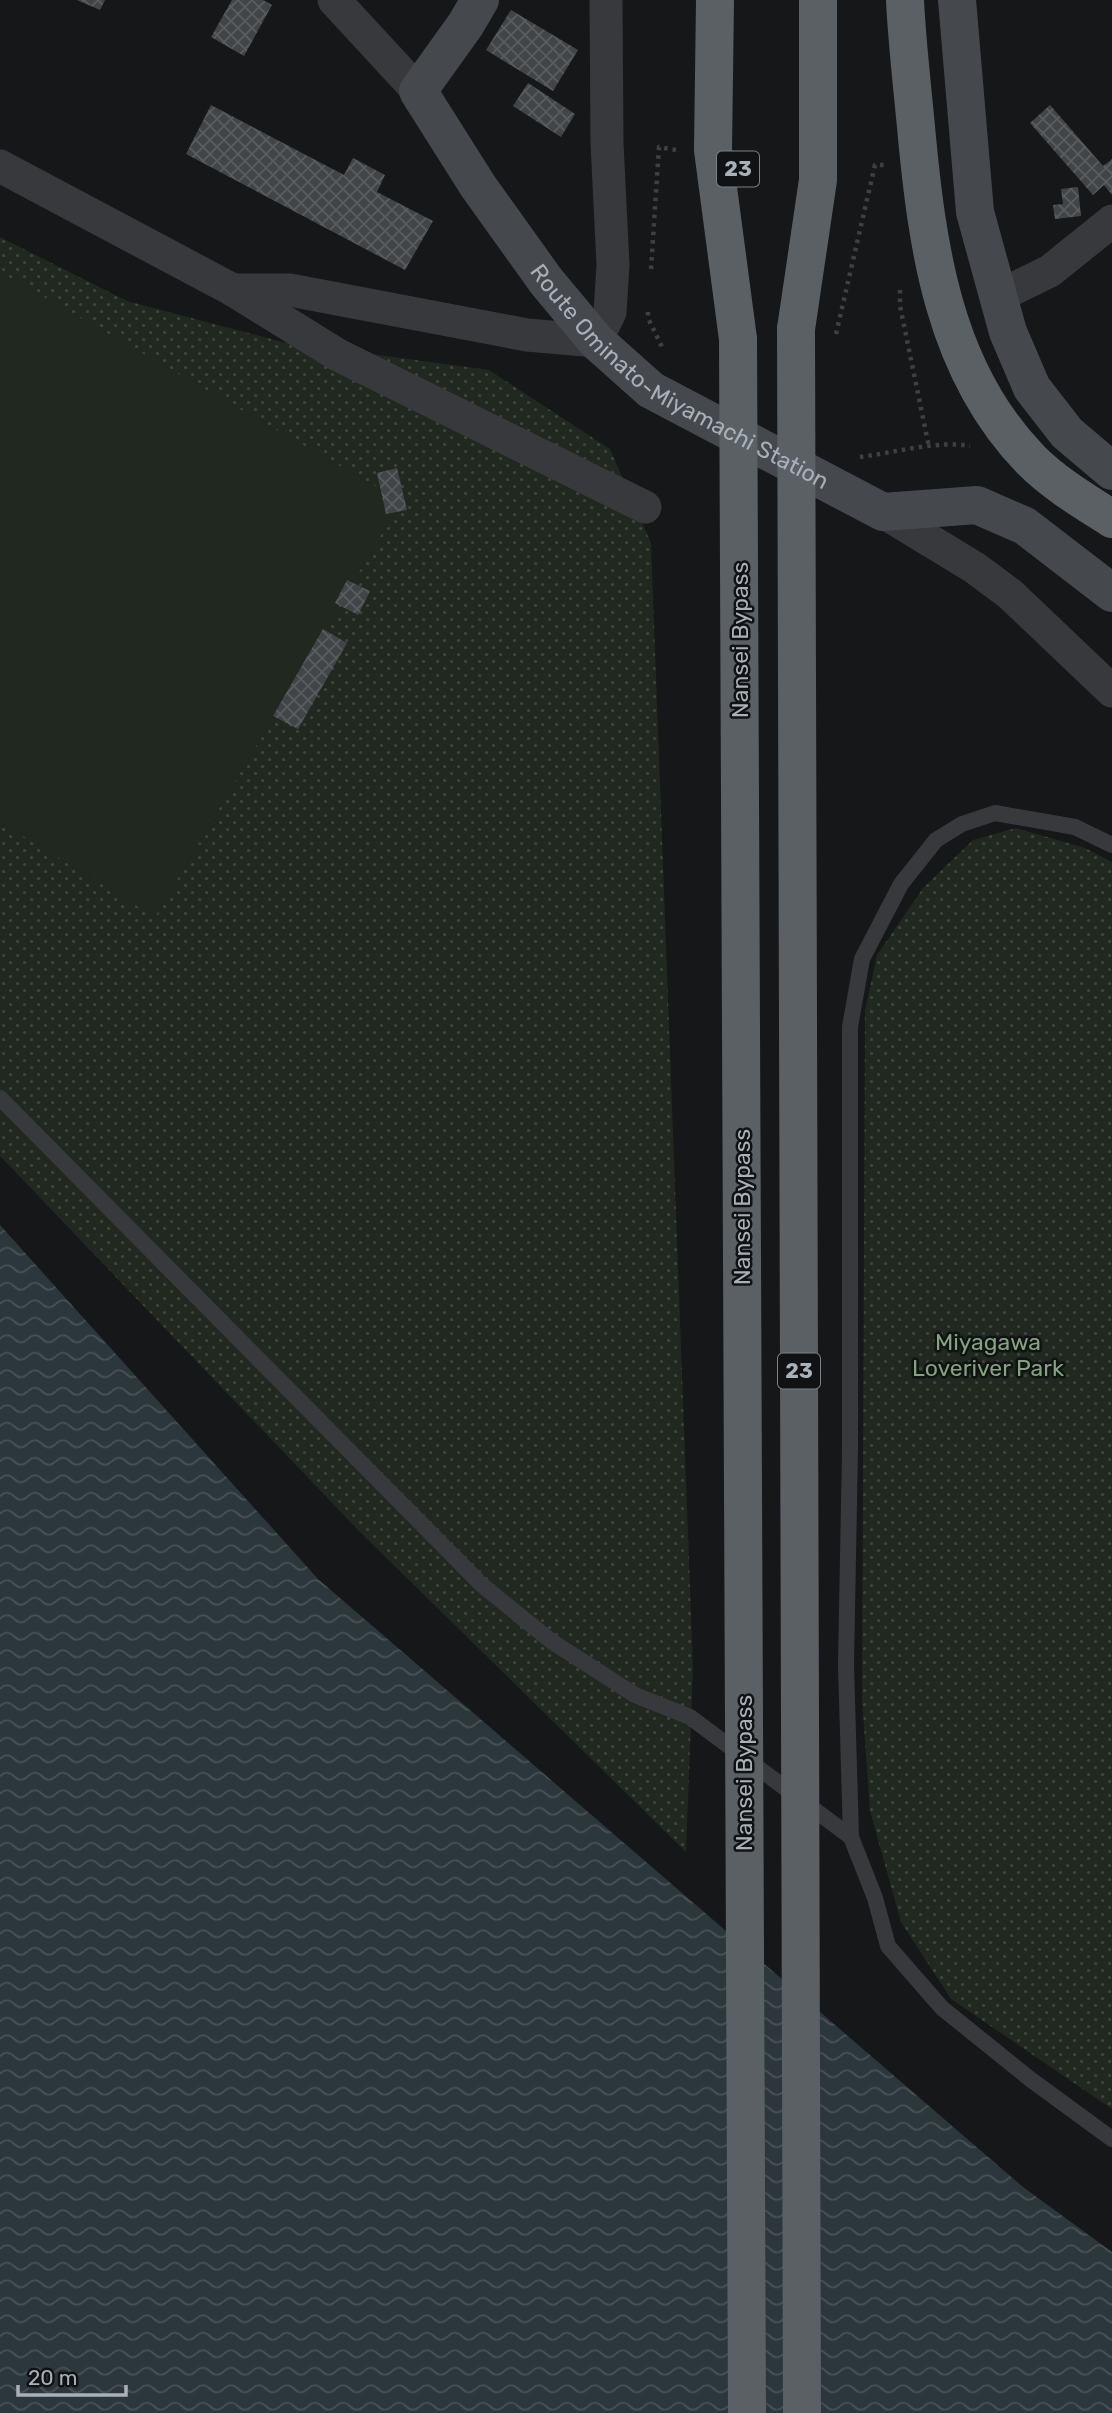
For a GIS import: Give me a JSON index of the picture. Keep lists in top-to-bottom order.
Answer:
{
  "streets": {
    "highway": ["23", "Nansei Bypass"],
    "main road": ["Route Ominato-Miyamachi Station"]
  },
  "parks": ["Miyagawa Loveriver Park"],
  "scale_bar": "20 m"
}
